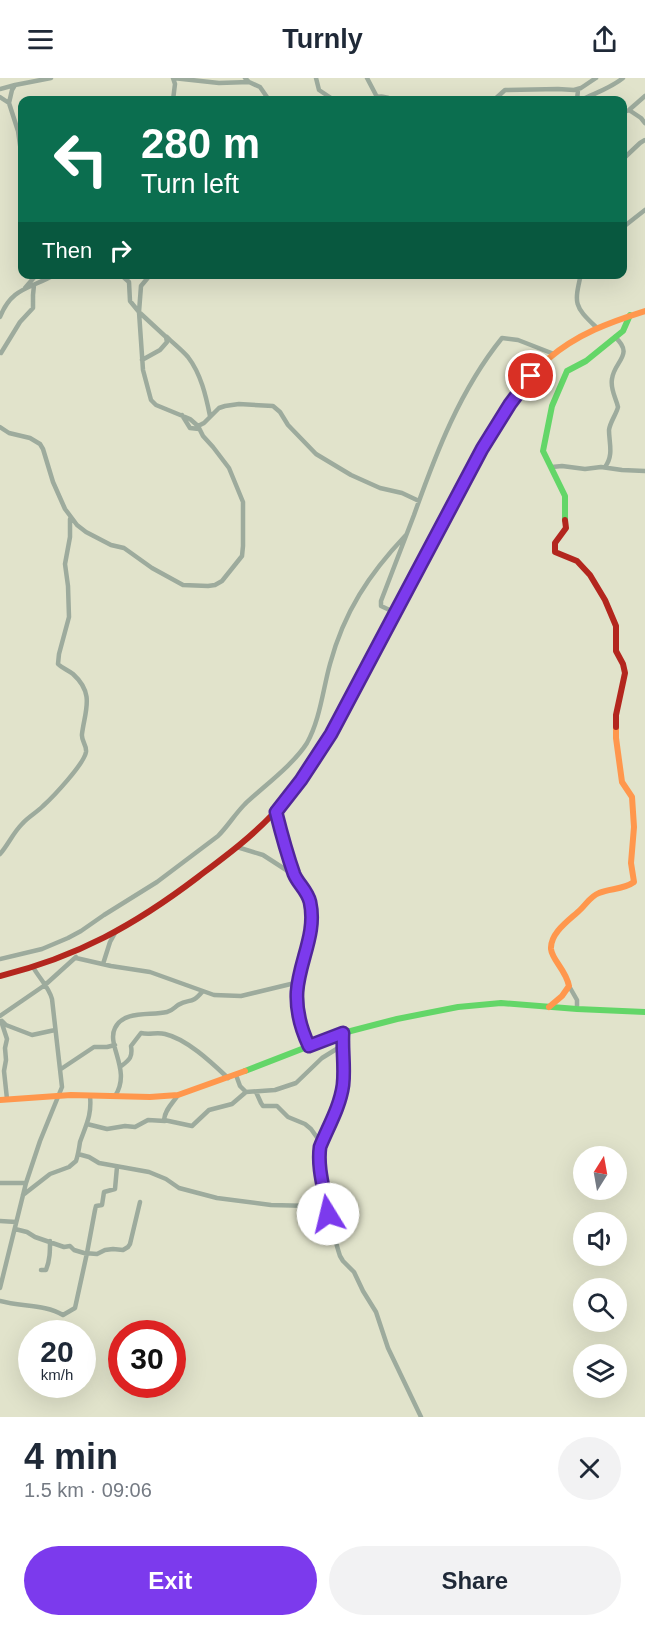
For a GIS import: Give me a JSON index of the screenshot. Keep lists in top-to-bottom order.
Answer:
{
  "north": "top",
  "page": {
    "header": "Turnly",
    "turn": ["280 m", "Turn left"],
    "then": "Then",
    "speed": "20 km/h",
    "limit": "30",
    "heading": ["4 min", "1.5 km · 09:06"],
    "buttons": ["Exit", "Share"]
  }
}
